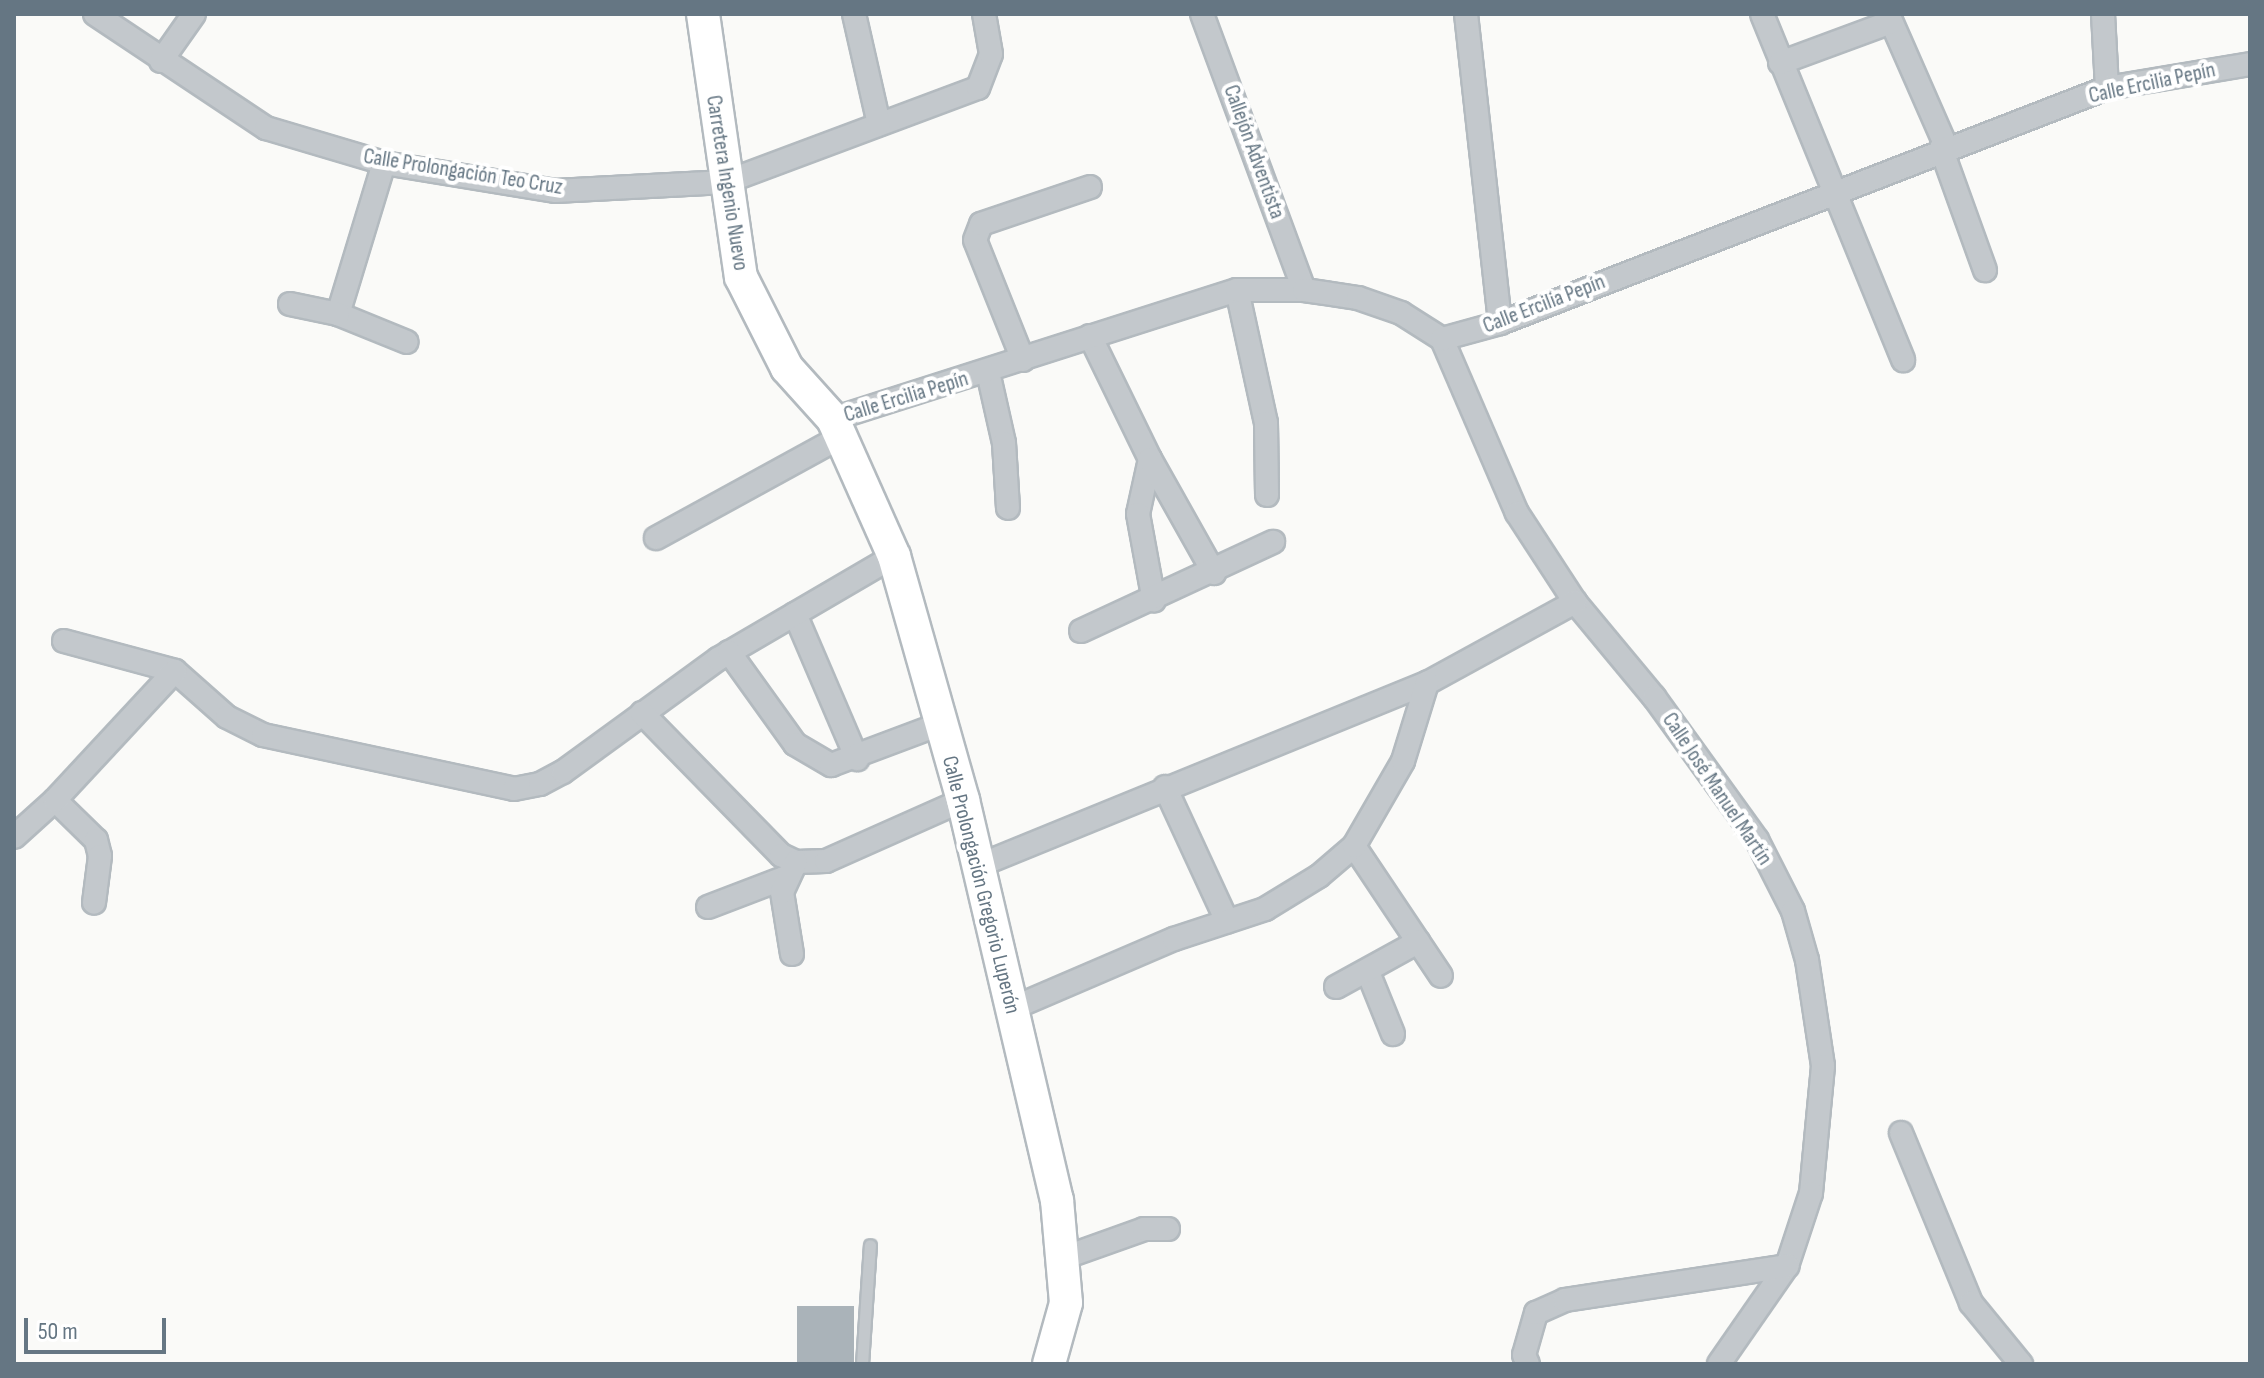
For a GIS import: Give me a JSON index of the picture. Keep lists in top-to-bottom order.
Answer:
{
  "streets": {
    "street": [
      "Calle Ercilia Pepín",
      "Callejón Adventista",
      "Calle Prolongación Teo Cruz",
      "Carretera Ingenio Nuevo",
      "Calle José Manuel Martín",
      "Calle Prolongación Gregorio Luperón"
    ]
  },
  "crossings": [
    ["Calle Ercilia Pepín", "Callejón Adventista"],
    ["Calle Ercilia Pepín", "Carretera Ingenio Nuevo"],
    ["Calle Ercilia Pepín", "Calle José Manuel Martín"],
    ["Calle Ercilia Pepín", "Calle Prolongación Gregorio Luperón"],
    ["Calle Prolongación Teo Cruz", "Carretera Ingenio Nuevo"],
    ["Carretera Ingenio Nuevo", "Calle Prolongación Gregorio Luperón"]
  ],
  "scale_bar": "50 m"
}
